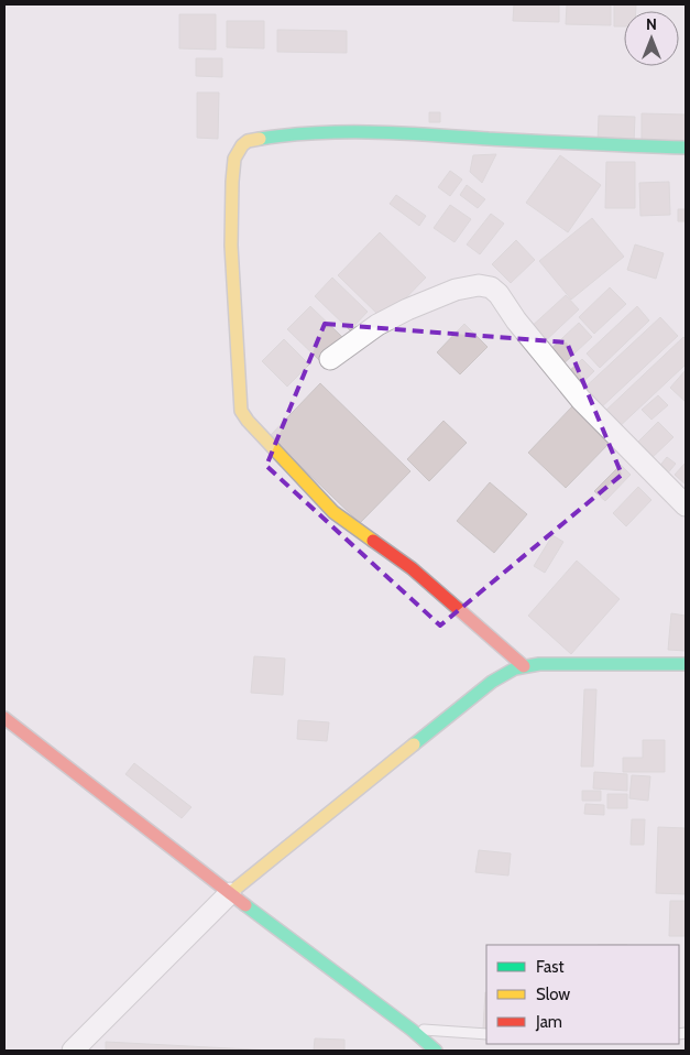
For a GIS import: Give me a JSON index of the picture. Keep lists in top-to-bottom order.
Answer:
{
  "legend": ["Fast", "Slow", "Jam"],
  "north": "top"
}
